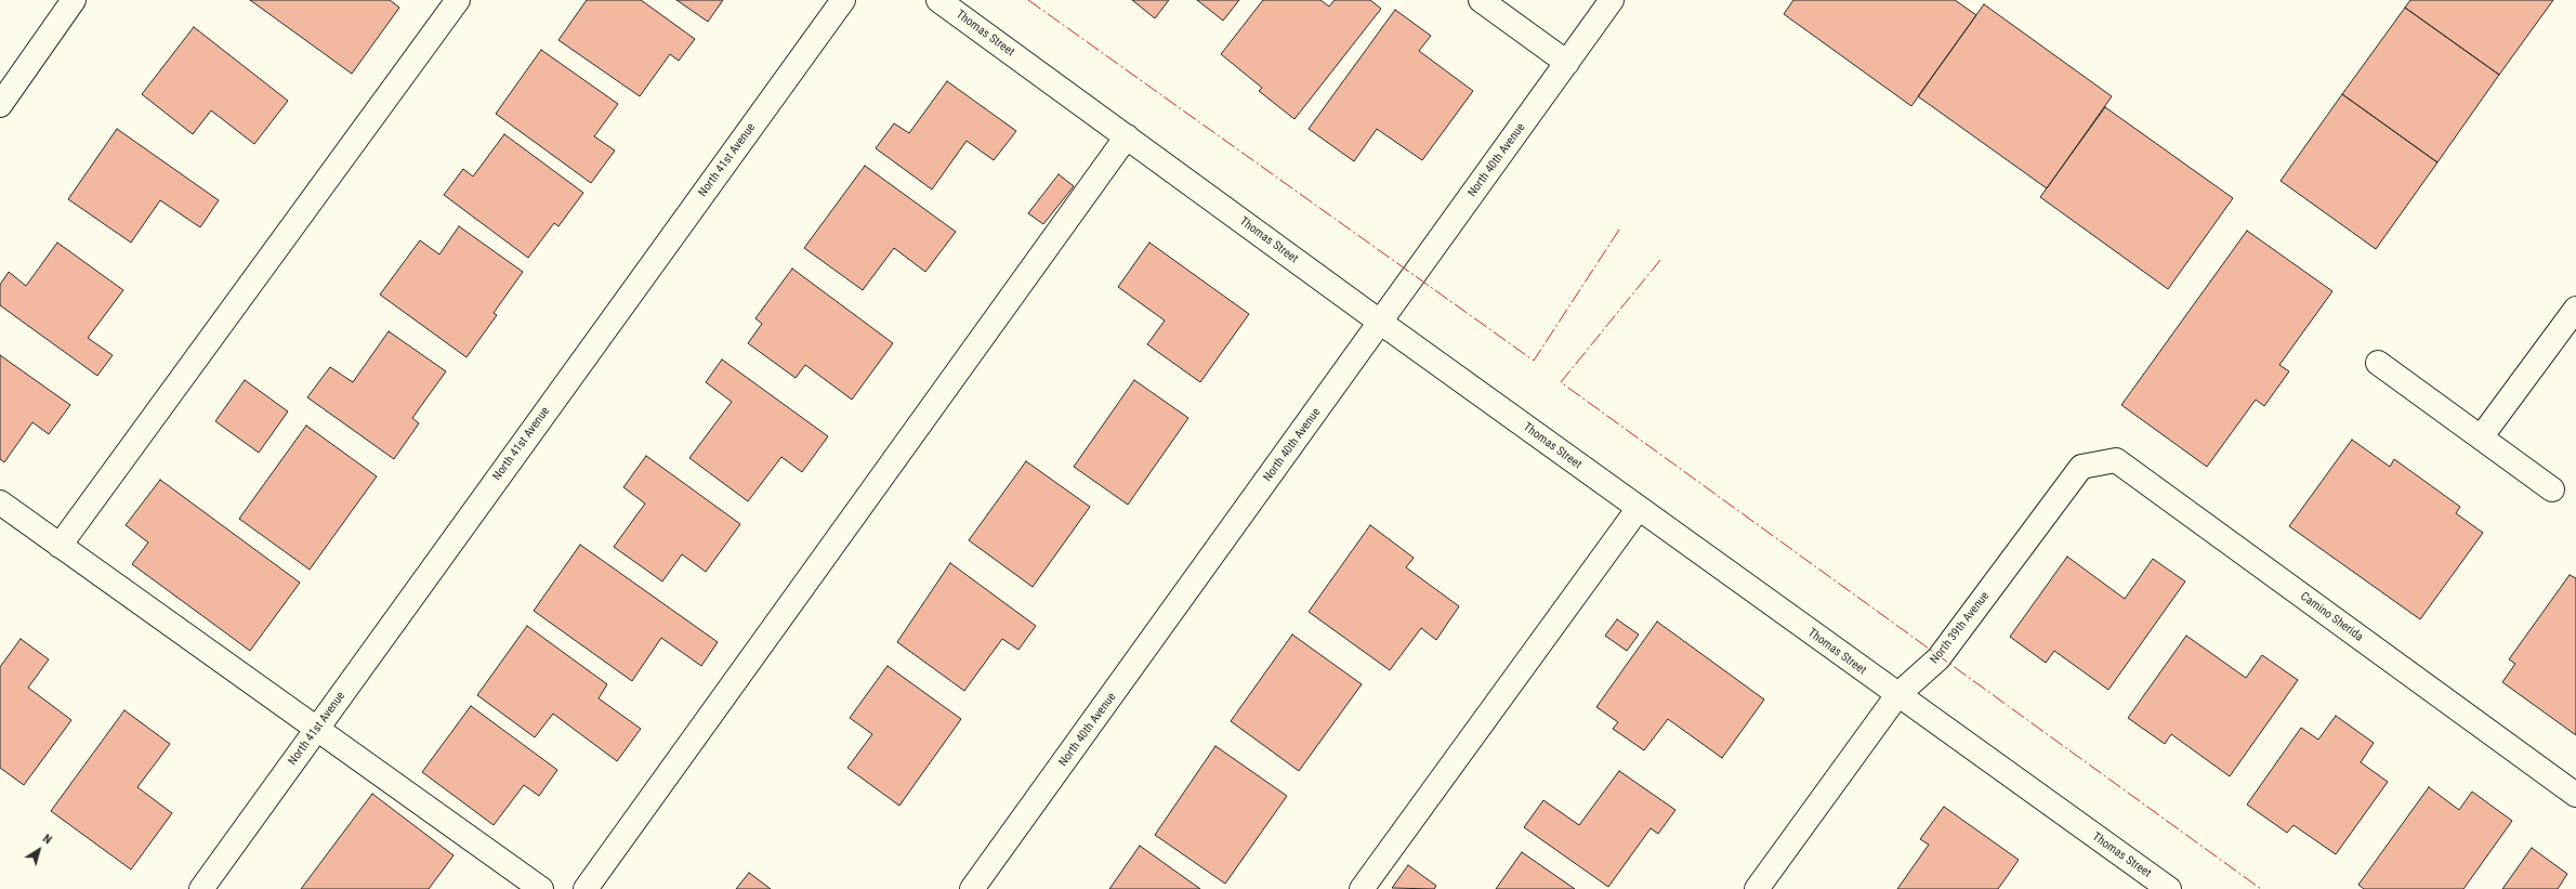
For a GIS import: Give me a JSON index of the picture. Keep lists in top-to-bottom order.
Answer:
{
  "streets": {
    "street": [
      "Thomas Street",
      "North 41st Avenue",
      "North 40th Avenue",
      "Camino Sherida",
      "North 39th Avenue"
    ]
  },
  "crossings": [
    ["Thomas Street", "North 40th Avenue"],
    ["Thomas Street", "North 39th Avenue"],
    ["Camino Sherida", "North 39th Avenue"]
  ],
  "north": "top right"
}
